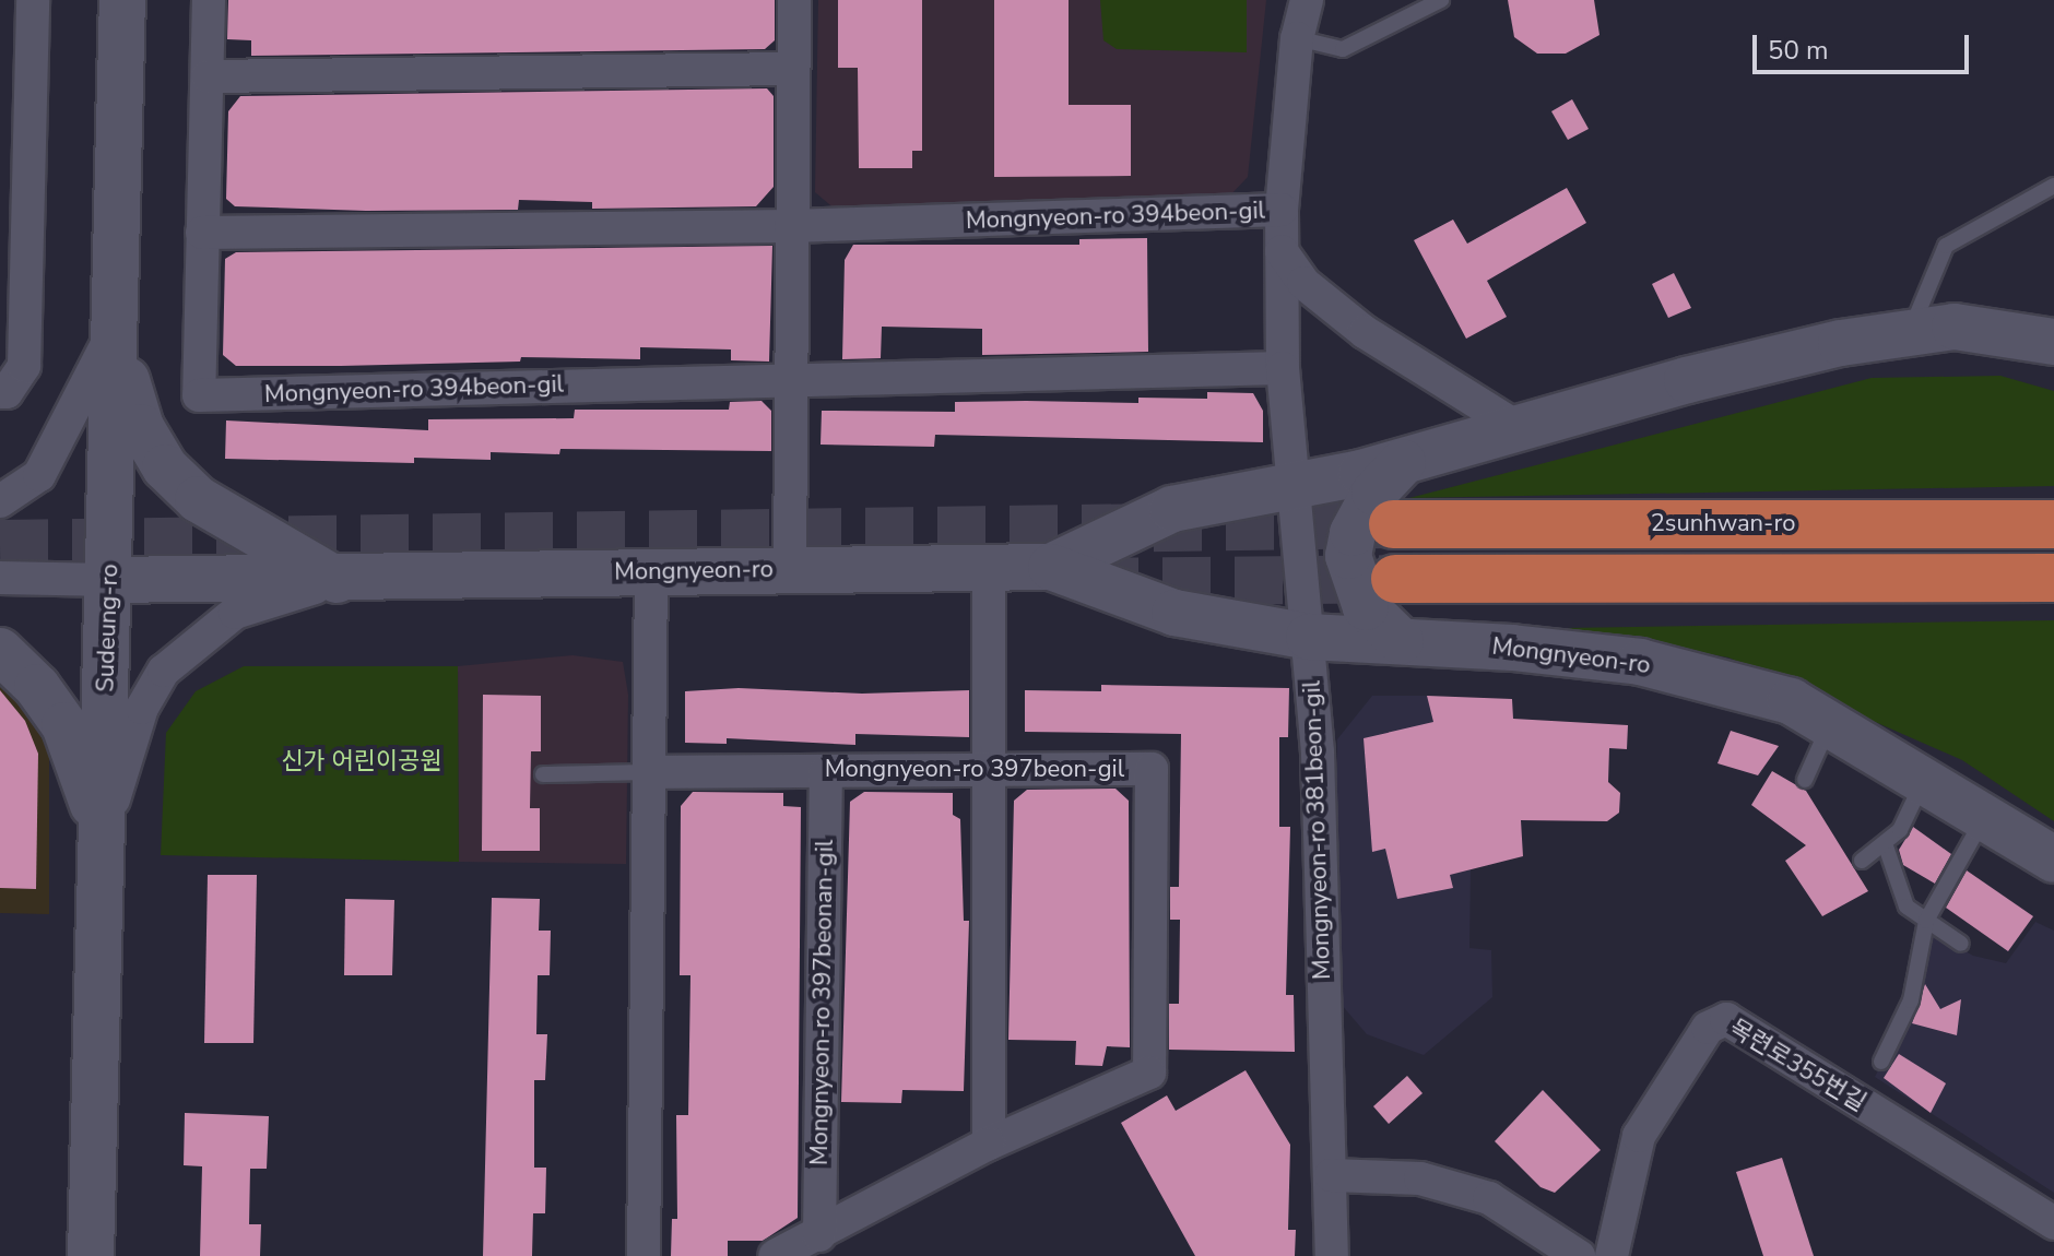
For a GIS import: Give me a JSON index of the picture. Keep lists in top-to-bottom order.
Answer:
{
  "streets": {
    "highway": ["2sunhwan-ro"],
    "main road": ["Mongnyeon-ro", "Sudeung-ro"],
    "street": [
      "Mongnyeon-ro 394beon-gil",
      "Mongnyeon-ro 397beon-gil",
      "Mongnyeon-ro 381beon-gil",
      "Mongnyeon-ro 397beonan-gil",
      "목련로355번길"
    ]
  },
  "crossings": [
    ["Mongnyeon-ro 394beon-gil", "Mongnyeon-ro 381beon-gil"],
    ["Mongnyeon-ro", "Sudeung-ro"],
    ["Mongnyeon-ro", "Mongnyeon-ro 381beon-gil"],
    ["Mongnyeon-ro 397beon-gil", "Mongnyeon-ro 397beonan-gil"]
  ],
  "parks": ["신가 어린이공원"],
  "scale_bar": "50 m"
}
